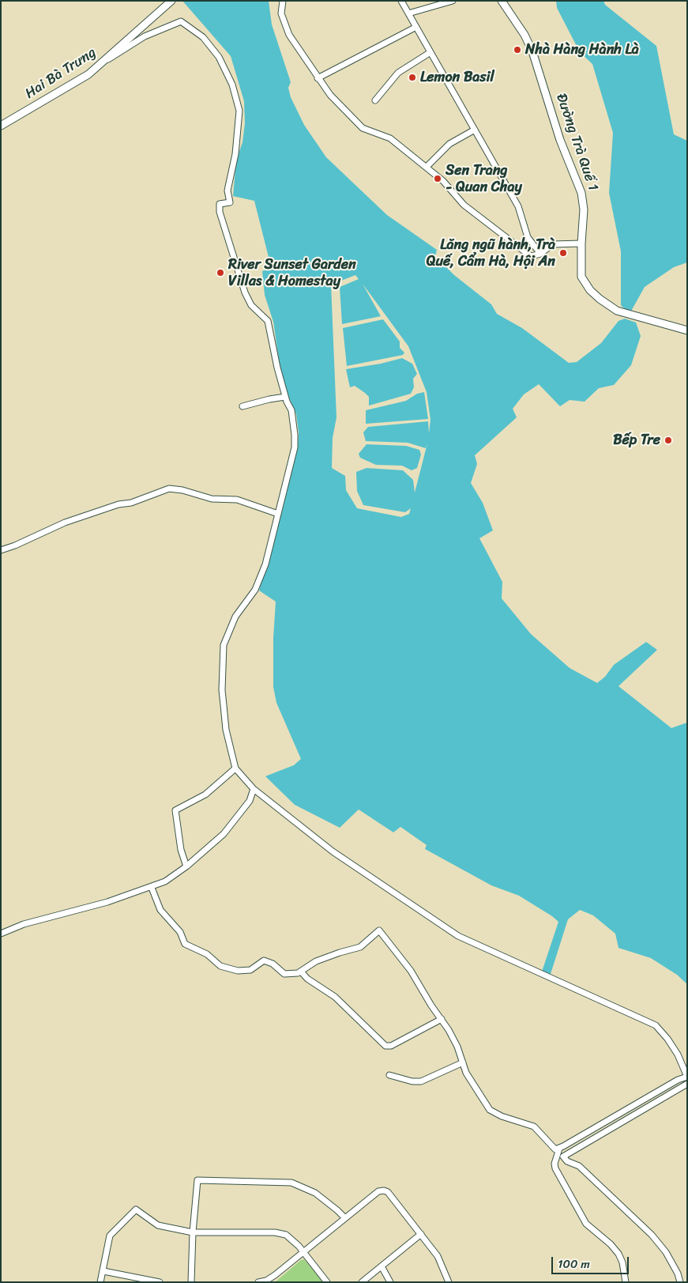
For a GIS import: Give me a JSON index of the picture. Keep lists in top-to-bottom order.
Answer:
{
  "streets": {
    "street": ["Hai Bà Trưng", "Đường Trà Quế 1"]
  },
  "places": [
    "Nhà Hàng Hành Là",
    "Lemon Basil",
    "Sen Trang - Quan Chay",
    "Lăng ngũ hành, Trà Quế, Cẩm Hà, Hội An",
    "River Sunset Garden Villas & Homestay",
    "Bếp Tre"
  ],
  "scale_bar": "100 m"
}
